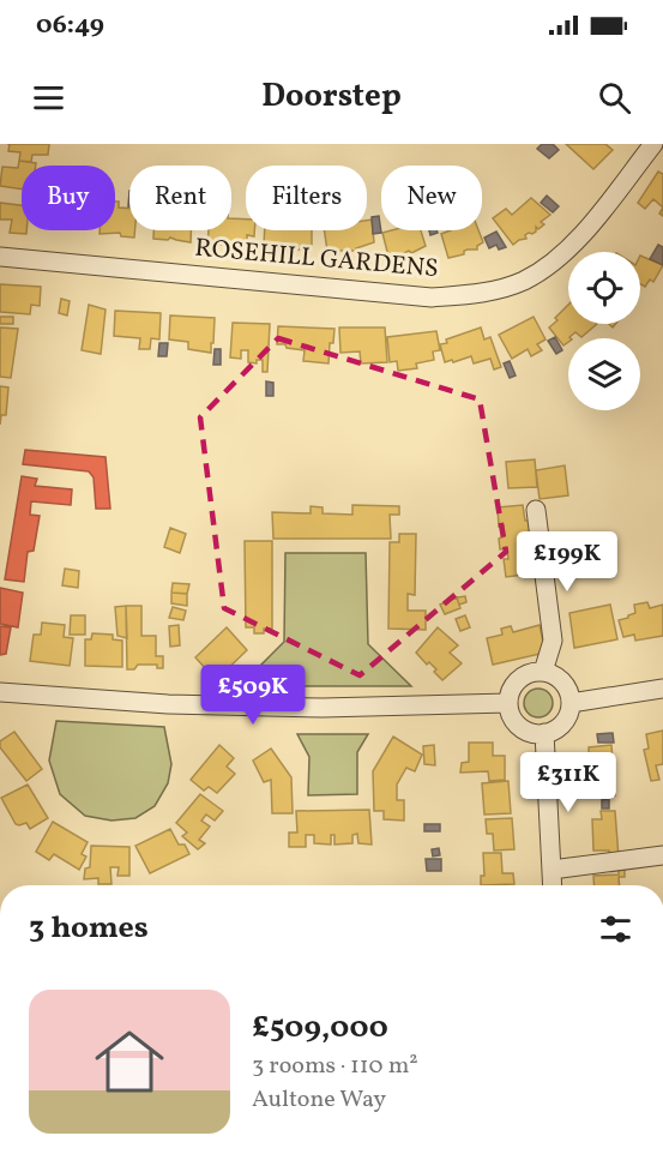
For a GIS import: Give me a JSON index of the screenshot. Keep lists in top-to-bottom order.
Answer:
{
  "streets": {
    "street": ["ROSEHILL GARDENS"]
  },
  "page": {
    "status": "06:49",
    "header": "Doorstep",
    "chip": [
      "Buy",
      "Rent",
      "Filters",
      "New"
    ],
    "price": ["£199K", "£509K", "£311K"],
    "heading": "3 homes",
    "list": [
      {
        "name": "£509,000",
        "note": "3 rooms · 110 m² · Aultone Way"
      }
    ]
  }
}
